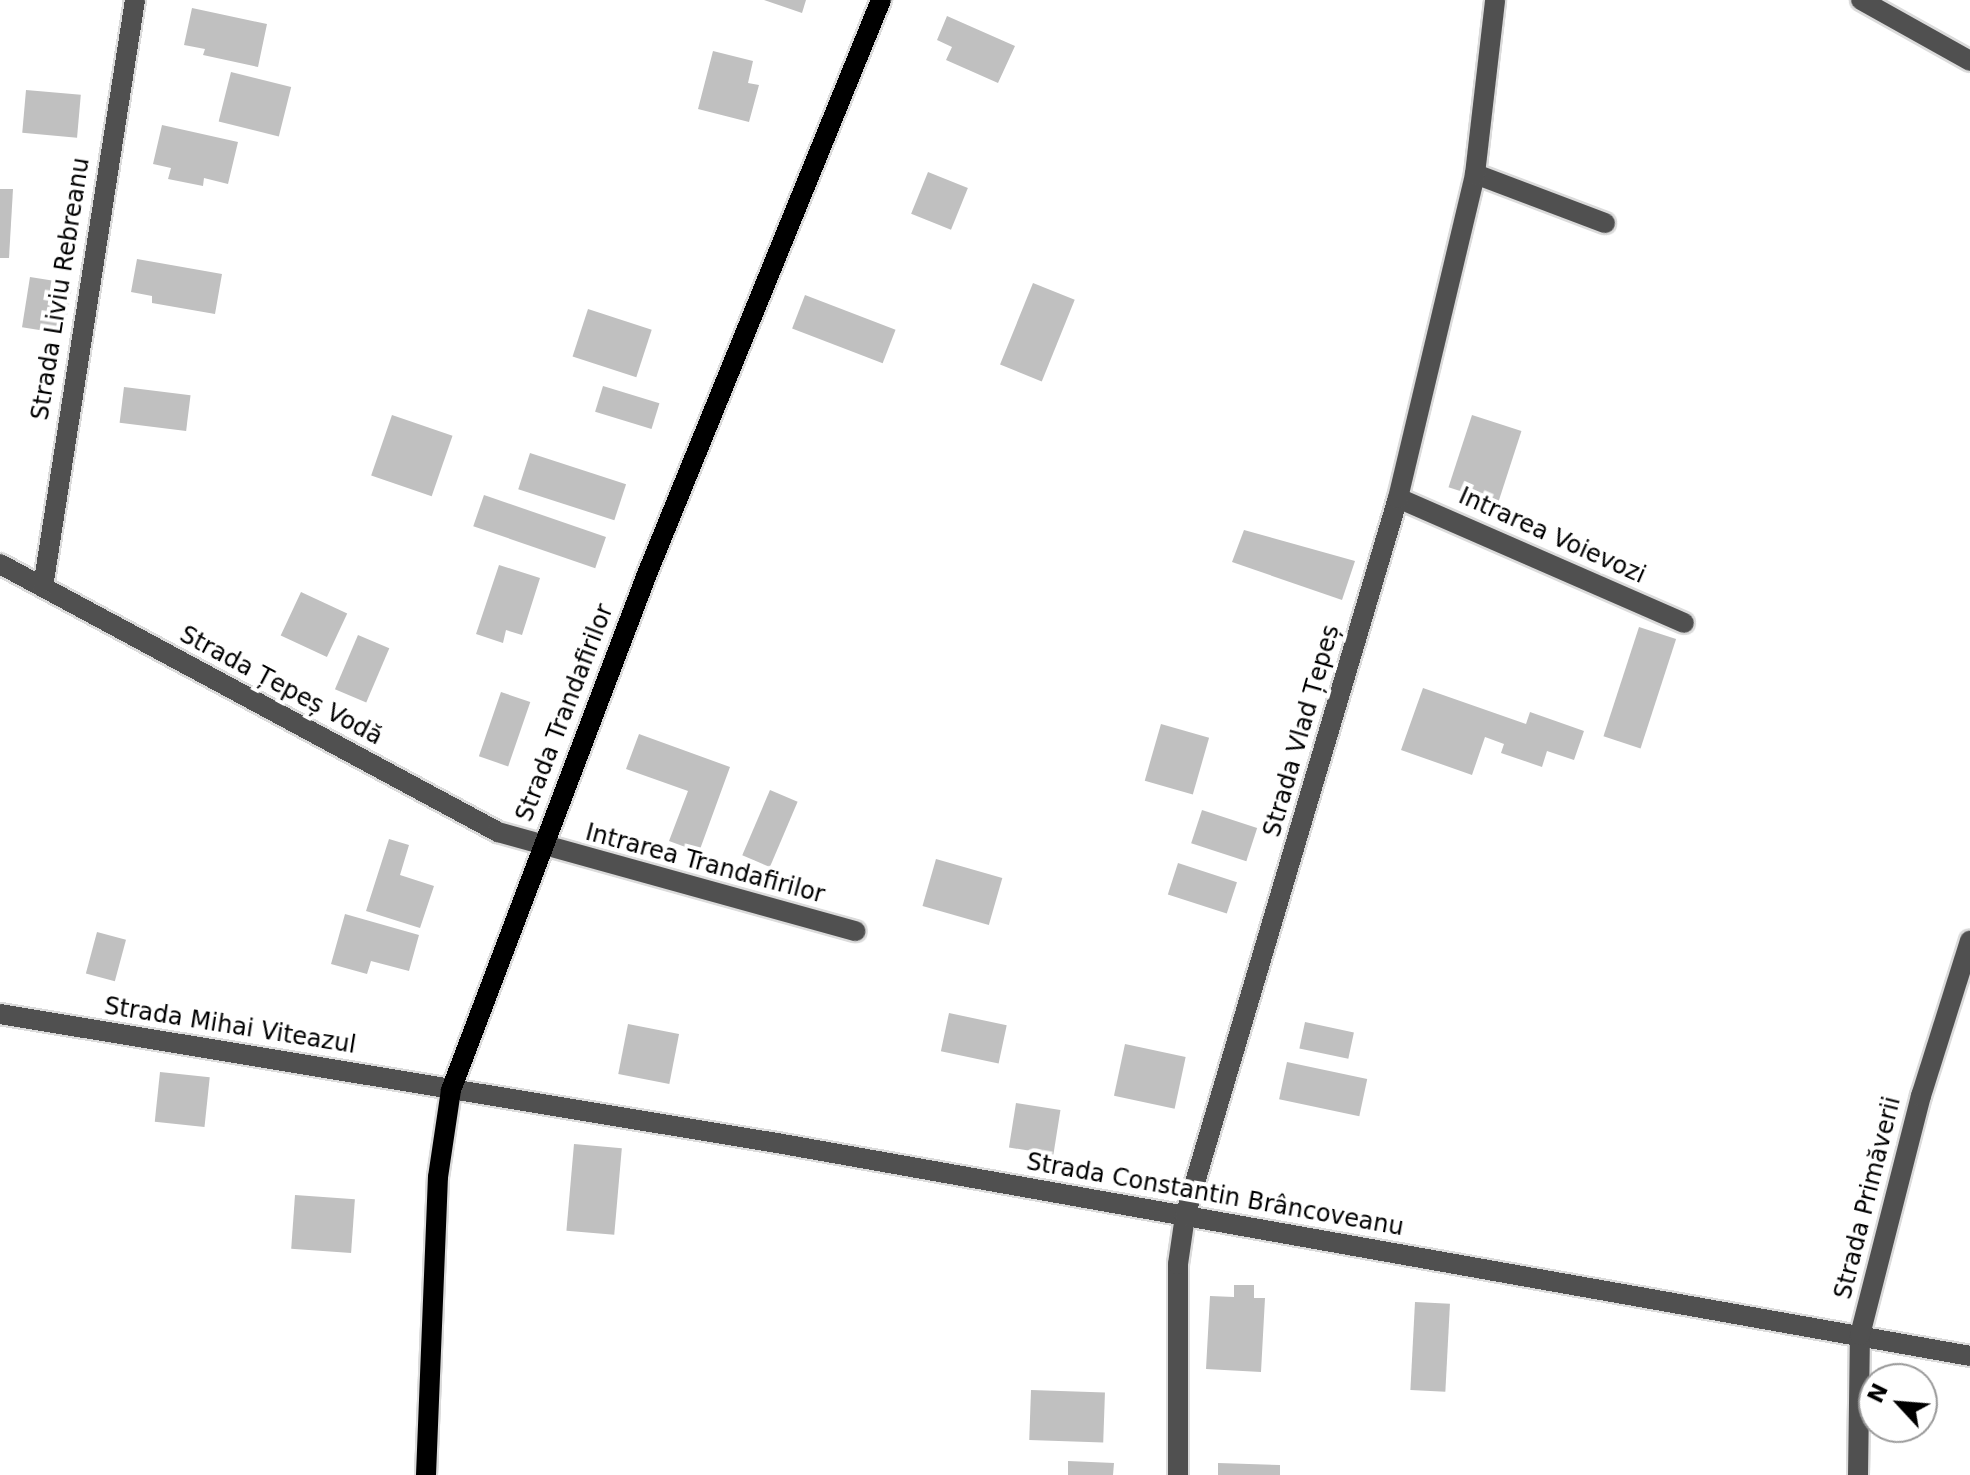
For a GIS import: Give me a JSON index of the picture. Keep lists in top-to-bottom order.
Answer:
{
  "streets": {
    "main road": ["Strada Trandafirilor"],
    "street": [
      "Strada Liviu Rebreanu",
      "Intrarea Voievozi",
      "Strada Țepeș Vodă",
      "Strada Vlad Țepeș",
      "Intrarea Trandafirilor",
      "Strada Mihai Viteazul",
      "Strada Constantin Brâncoveanu",
      "Strada Primăverii"
    ]
  },
  "crossings": [
    ["Strada Liviu Rebreanu", "Strada Țepeș Vodă"],
    ["Intrarea Voievozi", "Strada Vlad Țepeș"],
    ["Strada Țepeș Vodă", "Strada Trandafirilor"],
    ["Strada Țepeș Vodă", "Intrarea Trandafirilor"],
    ["Strada Trandafirilor", "Intrarea Trandafirilor"],
    ["Strada Trandafirilor", "Strada Mihai Viteazul"],
    ["Strada Trandafirilor", "Strada Constantin Brâncoveanu"],
    ["Strada Vlad Țepeș", "Strada Constantin Brâncoveanu"],
    ["Strada Mihai Viteazul", "Strada Constantin Brâncoveanu"],
    ["Strada Constantin Brâncoveanu", "Strada Primăverii"]
  ],
  "north": "top left"
}
